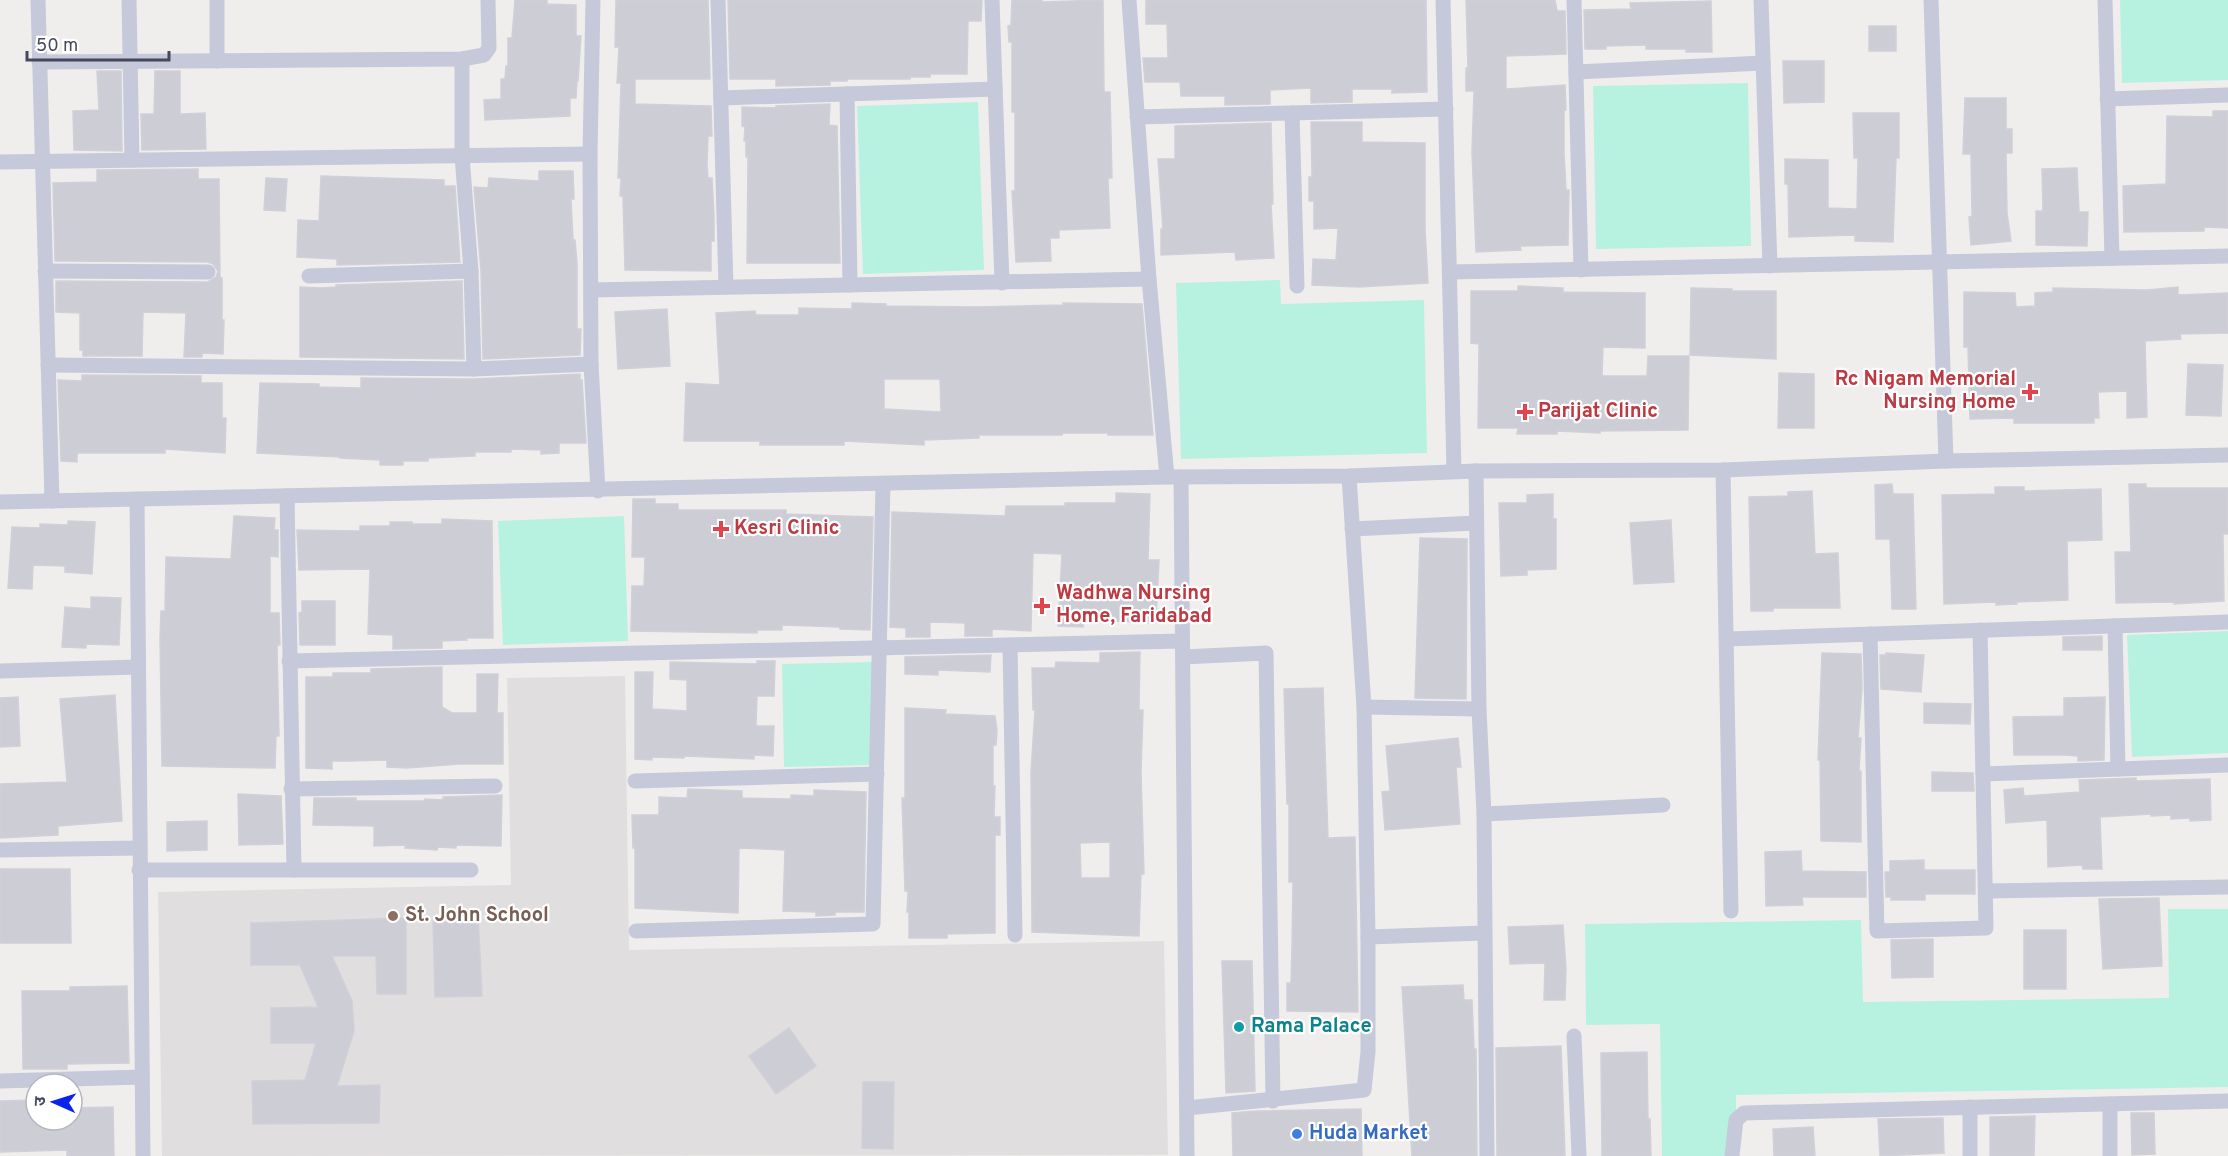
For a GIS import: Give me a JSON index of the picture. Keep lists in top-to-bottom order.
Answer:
{
  "places": {
    "health": [
      "Rc Nigam Memorial Nursing Home",
      "Parijat Clinic",
      "Kesri Clinic",
      "Wadhwa Nursing Home, Faridabad"
    ],
    "other": ["St. John School", "Rama Palace", "Huda Market"]
  },
  "scale_bar": "50 m",
  "north": "left"
}
